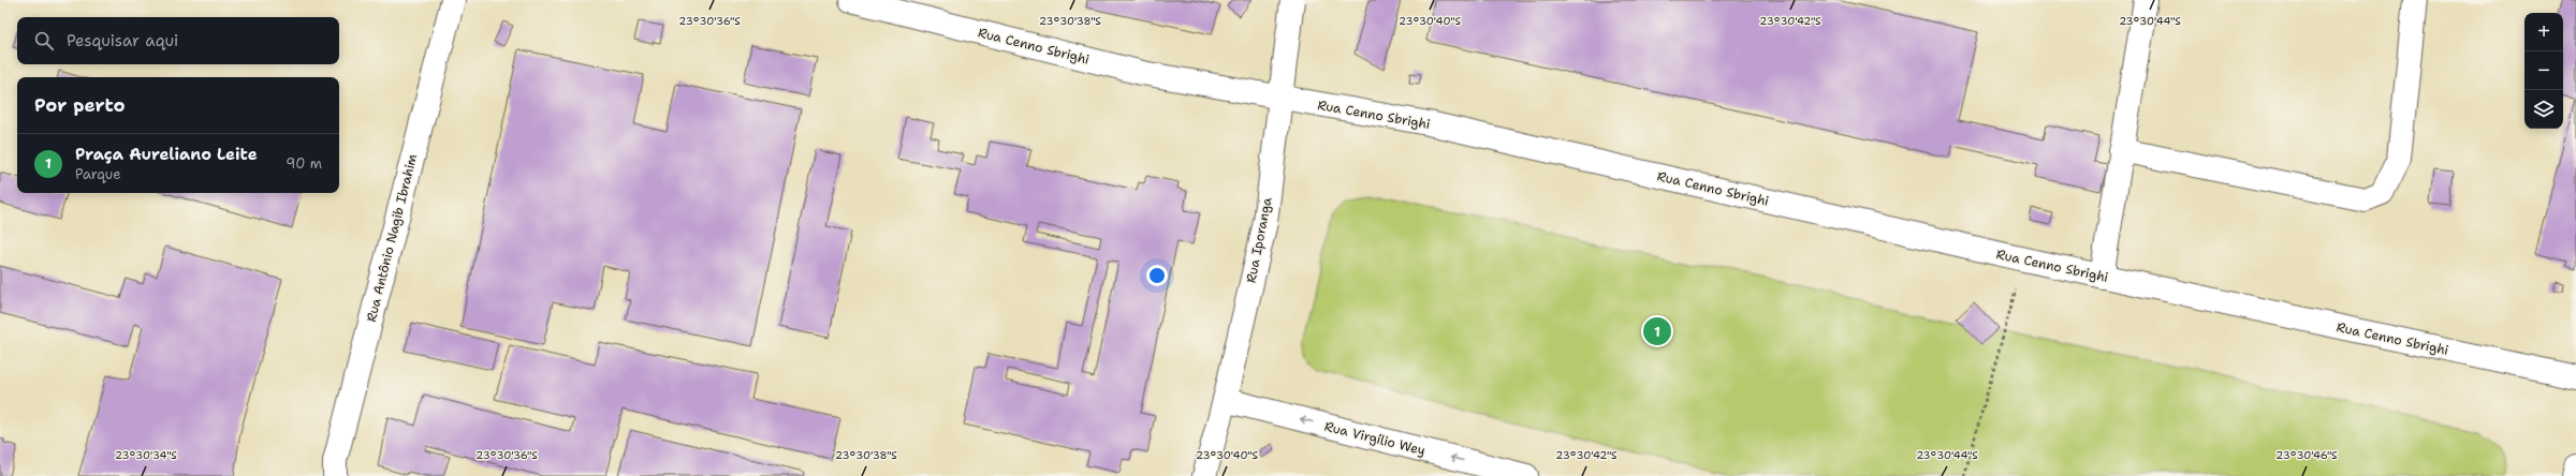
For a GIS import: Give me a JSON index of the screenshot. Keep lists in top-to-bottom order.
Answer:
{
  "streets": {
    "street": [
      "Rua Cenno Sbrighi",
      "Rua Antônio Nagib Ibrahim",
      "Rua Iporanga",
      "Rua Virgílio Wey"
    ]
  },
  "crossings": [
    ["Rua Cenno Sbrighi", "Rua Iporanga"],
    ["Rua Iporanga", "Rua Virgílio Wey"]
  ],
  "one_way": ["Rua Virgílio Wey"],
  "page": {
    "map_buttons": ["+", "−"],
    "search": "Pesquisar aqui",
    "heading": "Por perto",
    "list": [
      {
        "mark": "1",
        "name": "Praça Aureliano Leite",
        "note": "Parque",
        "value": "90 m"
      }
    ],
    "pins": "1"
  },
  "coordinates": [
    "23°30'36\"S",
    "23°30'42\"S",
    "23°30'44\"S",
    "23°30'38\"S",
    "23°30'40\"S",
    "23°30'34\"S",
    "23°30'46\"S"
  ]
}
